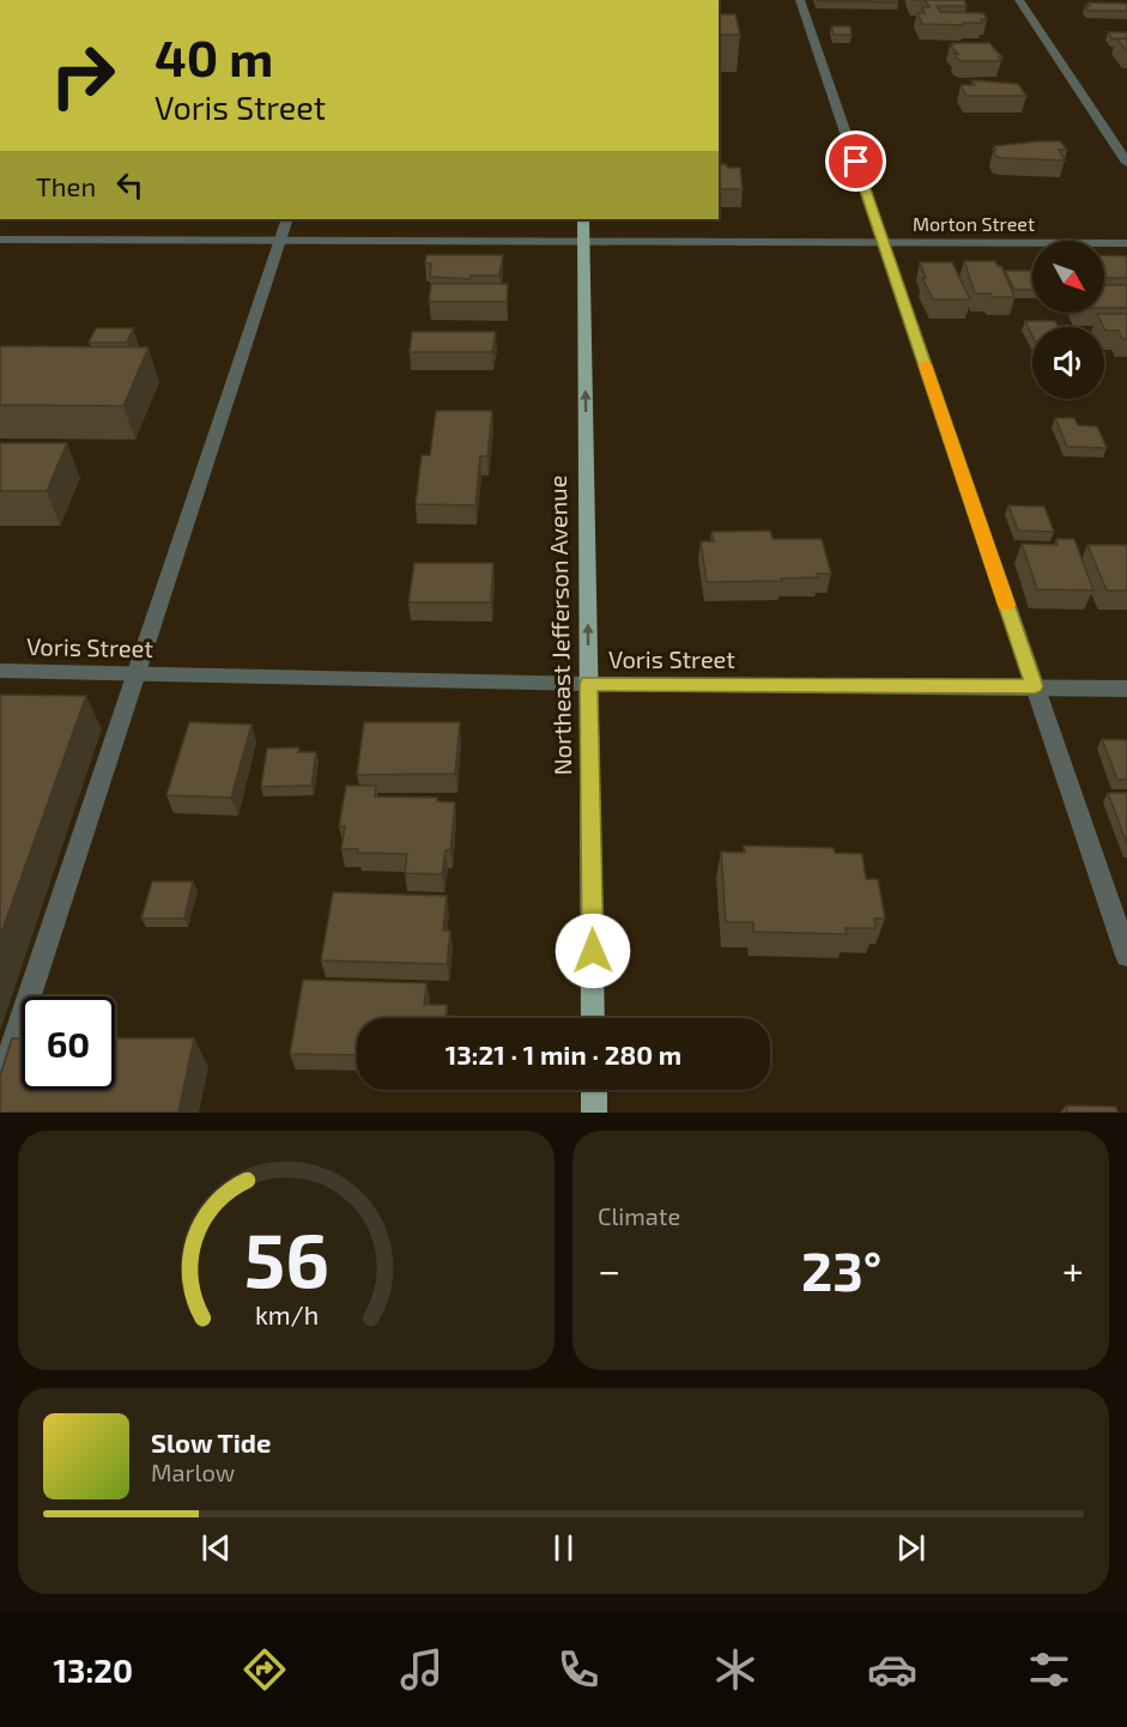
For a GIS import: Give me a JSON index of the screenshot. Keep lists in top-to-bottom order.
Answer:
{
  "streets": {
    "main road": ["Northeast Jefferson Avenue"],
    "street": ["Morton Street", "Voris Street"]
  },
  "crossings": [
    ["Morton Street", "Northeast Jefferson Avenue"],
    ["Northeast Jefferson Avenue", "Voris Street"]
  ],
  "one_way": ["Northeast Jefferson Avenue"],
  "north": "bottom right",
  "page": {
    "turn": ["40 m", "Voris Street"],
    "then": "Then",
    "limit": "60",
    "trip": "13:21 · 1 min · 280 m",
    "tile": "Climate",
    "heat": ["−", "23°", "+"],
    "song": ["Slow Tide", "Marlow"],
    "tabs": "13:20",
    "gauge": ["56", "km/h"]
  }
}
